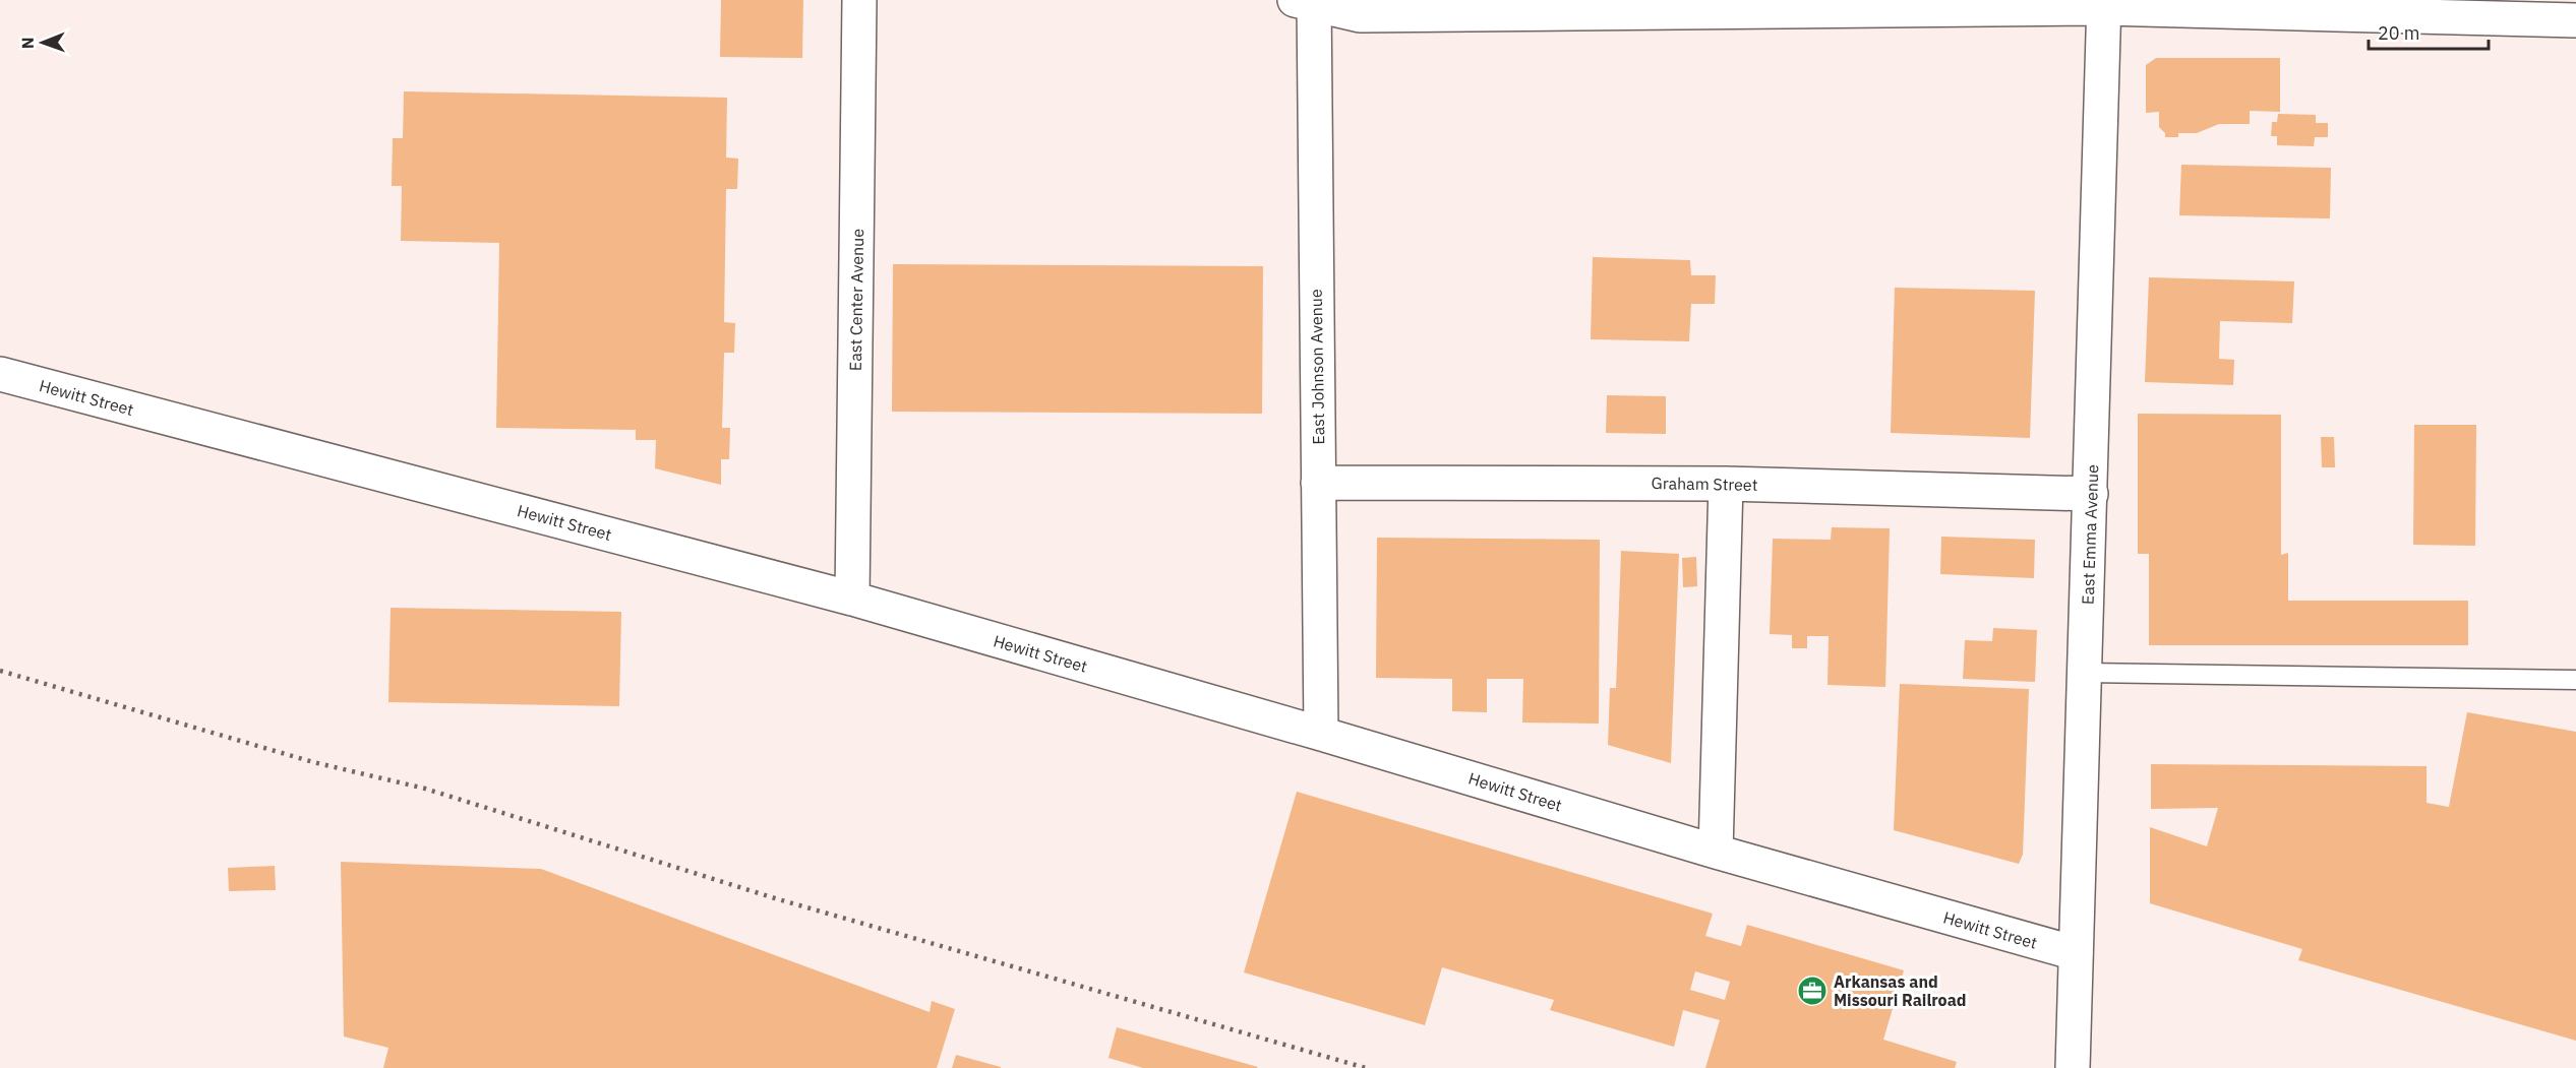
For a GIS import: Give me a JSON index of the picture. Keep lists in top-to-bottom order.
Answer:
{
  "streets": {
    "street": [
      "East Center Avenue",
      "East Johnson Avenue",
      "Hewitt Street",
      "Graham Street",
      "East Emma Avenue"
    ]
  },
  "crossings": [
    ["East Center Avenue", "Hewitt Street"],
    ["East Johnson Avenue", "Hewitt Street"],
    ["East Johnson Avenue", "Graham Street"],
    ["Hewitt Street", "East Emma Avenue"],
    ["Graham Street", "East Emma Avenue"]
  ],
  "places": {
    "office": ["Arkansas and Missouri Railroad"]
  },
  "scale_bar": "20 m",
  "north": "left"
}
